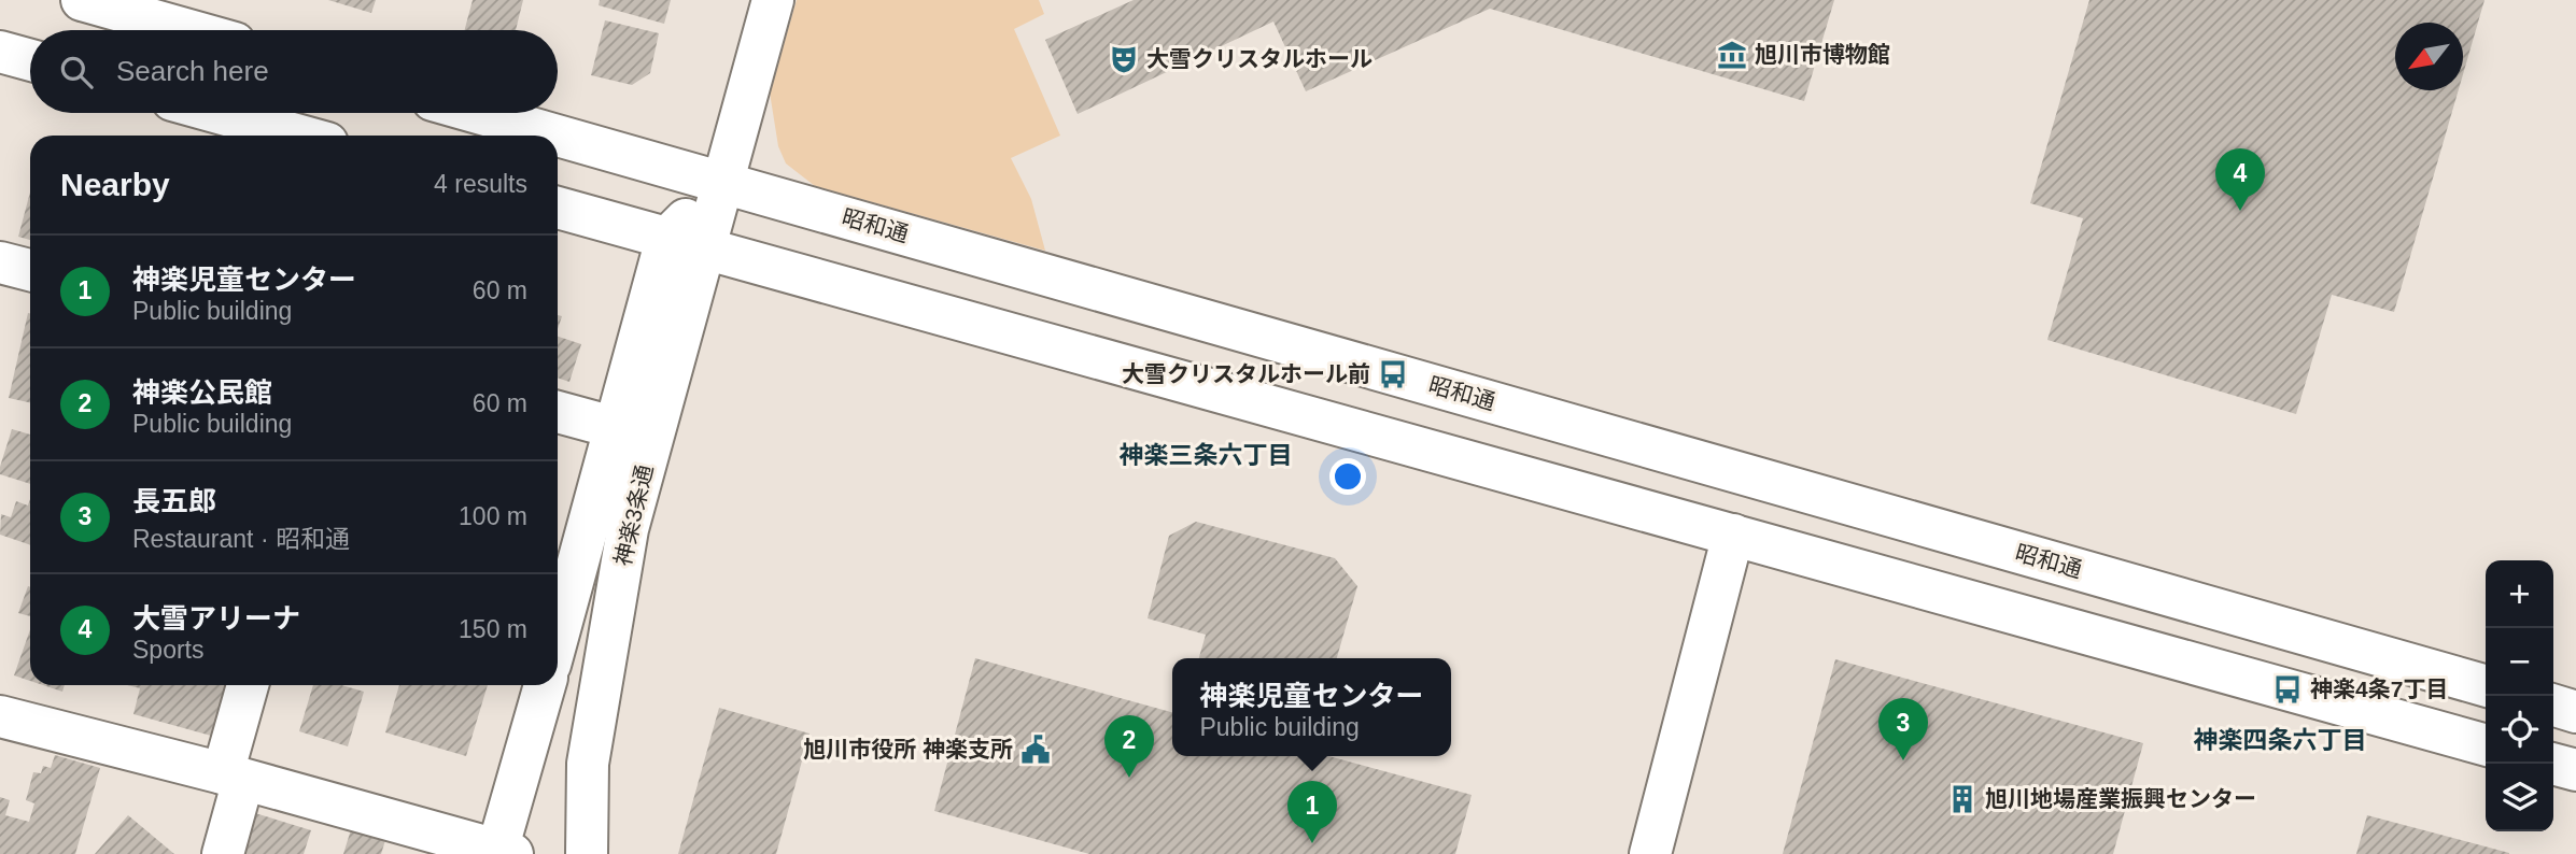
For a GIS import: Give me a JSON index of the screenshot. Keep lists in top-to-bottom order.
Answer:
{
  "streets": {
    "street": ["昭和通", "神楽3条通"]
  },
  "crossings": [
    ["昭和通", "神楽3条通"]
  ],
  "districts": ["神楽三条六丁目", "神楽四条六丁目"],
  "places": {
    "museum": ["旭川市博物館"],
    "theatre": ["大雪クリスタルホール"],
    "bus stop": ["大雪クリスタルホール前", "神楽4条7丁目"],
    "public building": ["旭川市役所 神楽支所"],
    "building": ["旭川地場産業振興センター"]
  },
  "north": "bottom left",
  "page": {
    "search": "Search here",
    "heading": ["Nearby", "4 results"],
    "pins": [
      "4",
      "3",
      "2",
      "1"
    ],
    "list": [
      {
        "mark": "1",
        "name": "神楽児童センター",
        "note": "Public building",
        "value": "60 m"
      },
      {
        "mark": "2",
        "name": "神楽公民館",
        "note": "Public building",
        "value": "60 m"
      },
      {
        "mark": "3",
        "name": "長五郎",
        "note": "Restaurant · 昭和通",
        "value": "100 m"
      },
      {
        "mark": "4",
        "name": "大雪アリーナ",
        "note": "Sports",
        "value": "150 m"
      }
    ],
    "map_buttons": ["+", "−"],
    "popup": ["神楽児童センター", "Public building"]
  }
}
